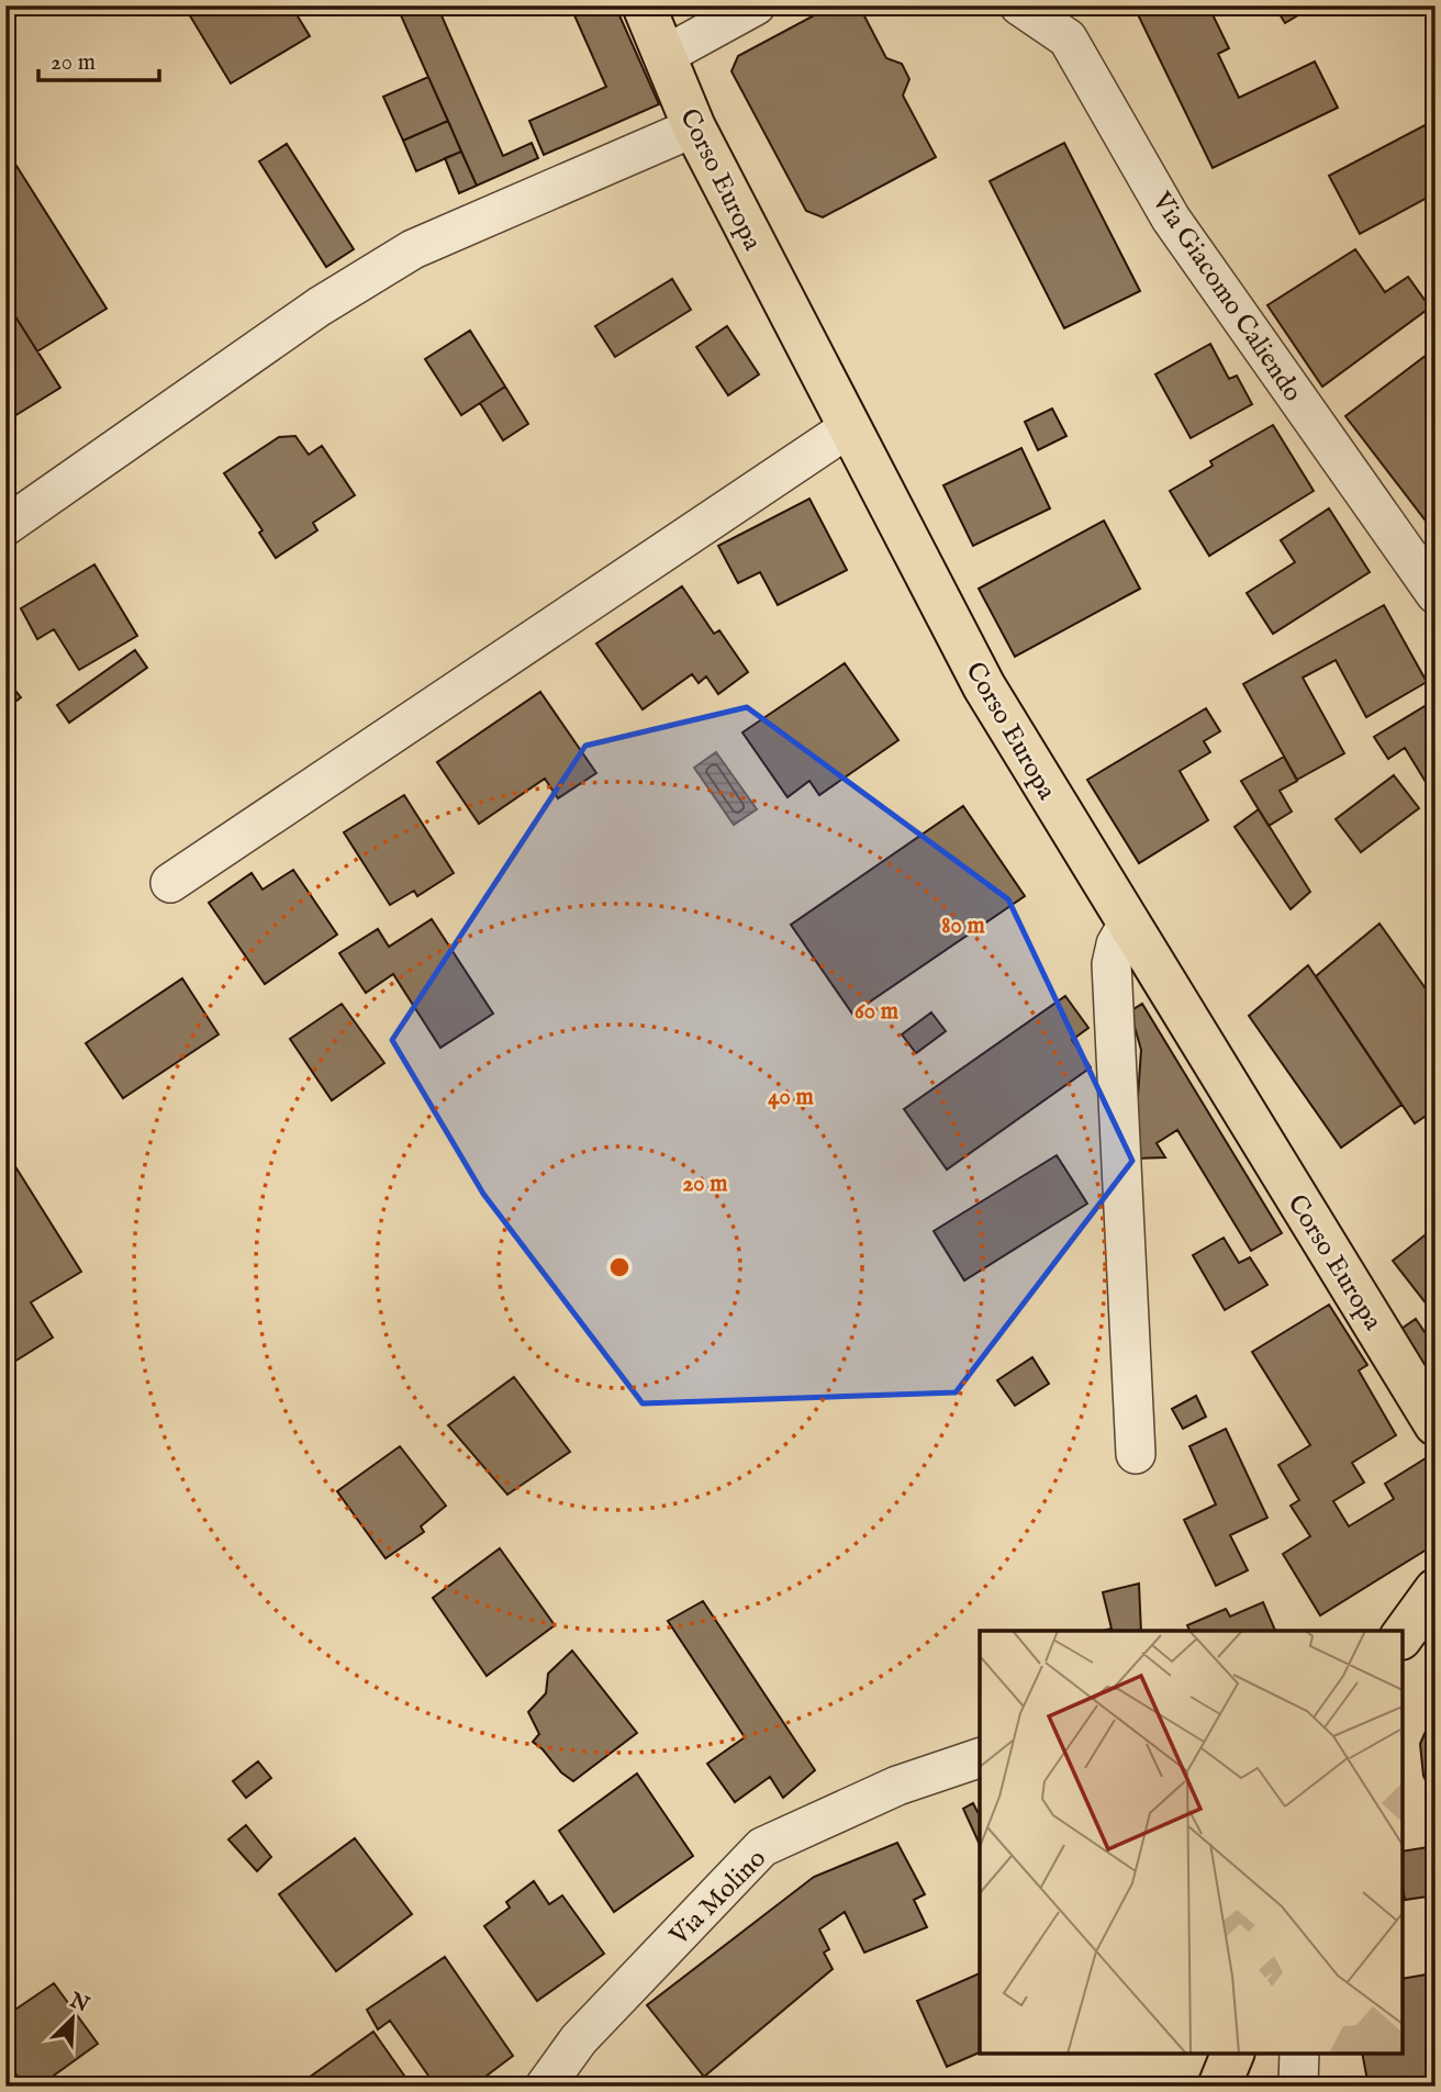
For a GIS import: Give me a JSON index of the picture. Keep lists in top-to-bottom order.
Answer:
{
  "streets": {
    "main road": ["Corso Europa"],
    "street": ["Via Giacomo Caliendo", "Via Molino"]
  },
  "scale_bar": "20 m",
  "north": "top right",
  "rings": [
    "80 m",
    "60 m",
    "40 m",
    "20 m"
  ]
}
